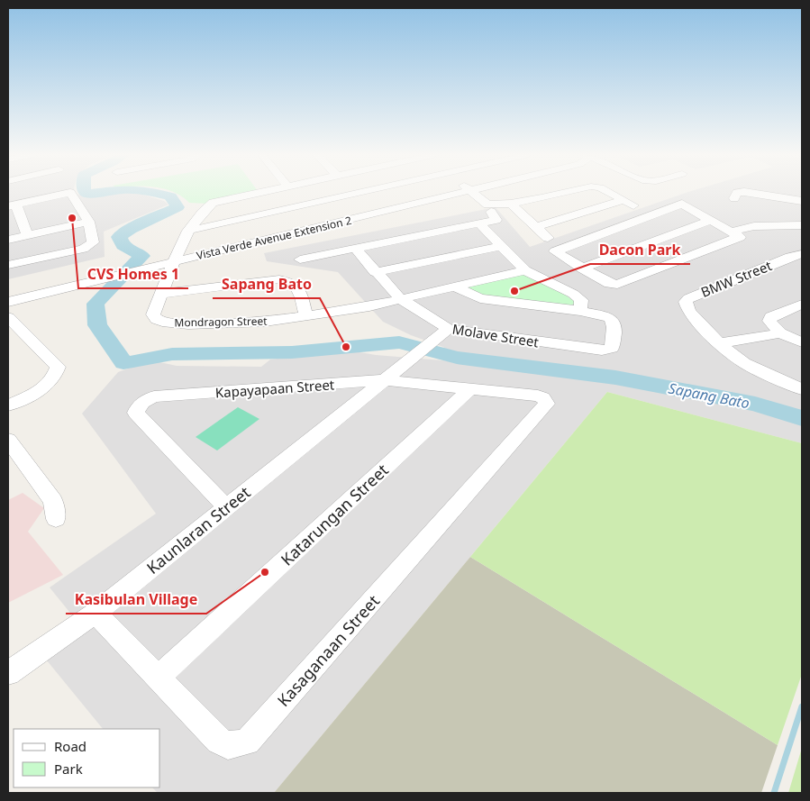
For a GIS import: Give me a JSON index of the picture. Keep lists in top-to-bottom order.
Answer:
{
  "streets": {
    "street": [
      "Vista Verde Avenue Extension 2",
      "BMW Street",
      "Mondragon Street",
      "Molave Street",
      "Kapayapaan Street",
      "Katarungan Street",
      "Kaunlaran Street",
      "Kasaganaan Street"
    ]
  },
  "crossings": [
    ["Vista Verde Avenue Extension 2", "Mondragon Street"],
    ["Mondragon Street", "Molave Street"],
    ["Molave Street", "Kaunlaran Street"],
    ["Kapayapaan Street", "Katarungan Street"],
    ["Kapayapaan Street", "Kaunlaran Street"],
    ["Kapayapaan Street", "Kasaganaan Street"],
    ["Katarungan Street", "Kasaganaan Street"],
    ["Kaunlaran Street", "Kasaganaan Street"]
  ],
  "water": ["Sapang Bato"],
  "places": [
    "CVS Homes 1",
    "Dacon Park",
    "Sapang Bato",
    "Kasibulan Village"
  ],
  "legend": ["Road", "Park"]
}
